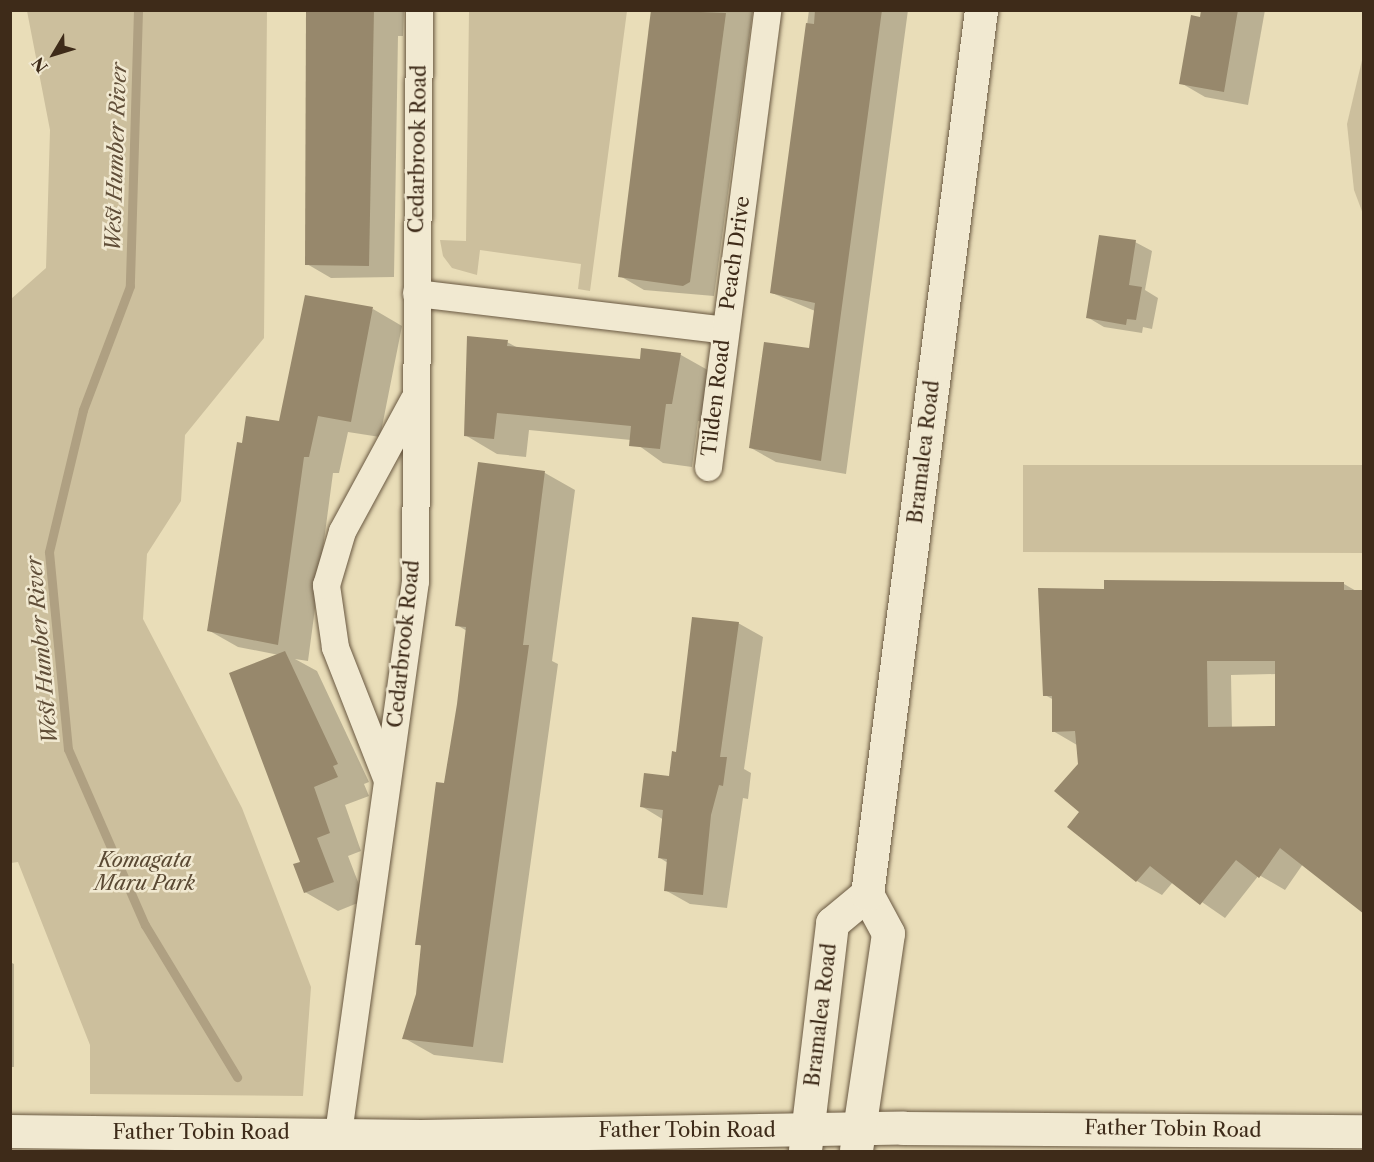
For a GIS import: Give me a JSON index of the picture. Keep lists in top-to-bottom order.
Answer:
{
  "streets": {
    "main road": ["Bramalea Road", "Father Tobin Road"],
    "street": ["Cedarbrook Road", "Peach Drive", "Tilden Road"]
  },
  "crossings": [
    ["Cedarbrook Road", "Peach Drive"],
    ["Cedarbrook Road", "Father Tobin Road"],
    ["Peach Drive", "Tilden Road"],
    ["Bramalea Road", "Father Tobin Road"]
  ],
  "water": ["West Humber River"],
  "parks": ["Komagata Maru Park"],
  "north": "bottom left"
}
